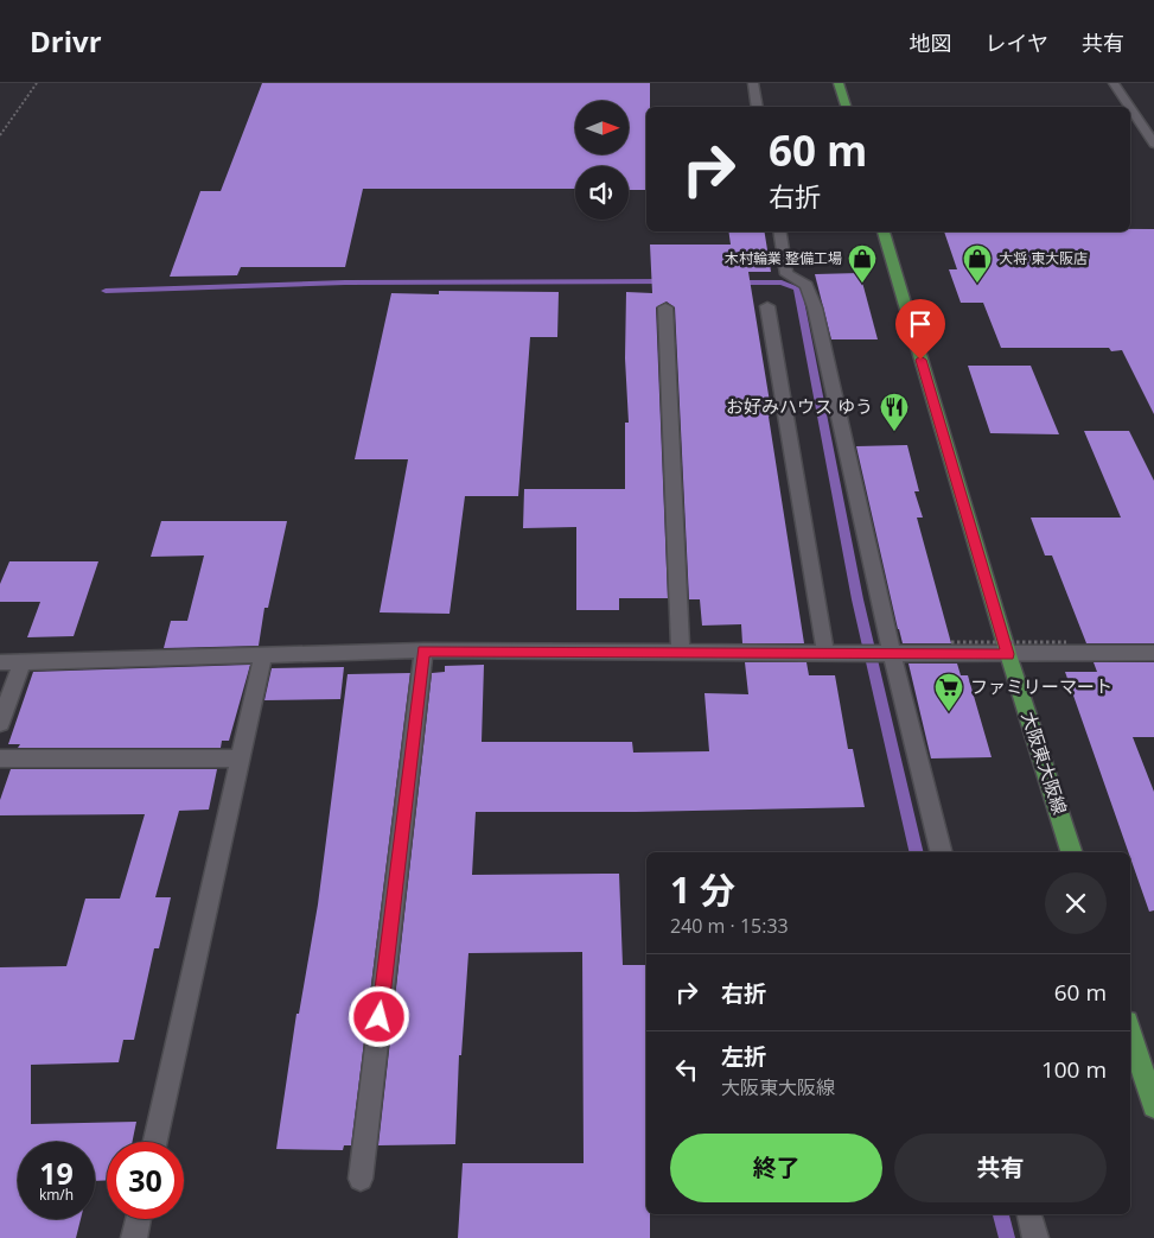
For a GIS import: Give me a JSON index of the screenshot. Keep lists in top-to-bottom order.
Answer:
{
  "streets": {
    "main road": ["大阪東大阪線"]
  },
  "places": {
    "shop": ["木村輪業 整備工場", "大将 東大阪店"],
    "restaurant": ["お好みハウス ゆう"],
    "supermarket": ["ファミリーマート"]
  },
  "north": "right",
  "page": {
    "header": "Drivr",
    "nav": ["地図", "レイヤ", "共有"],
    "turn": ["60 m", "右折"],
    "heading": ["1 分", "240 m · 15:33"],
    "list": [
      {
        "name": "右折",
        "value": "60 m"
      },
      {
        "name": "左折",
        "note": "大阪東大阪線",
        "value": "100 m"
      }
    ],
    "buttons": ["終了", "共有"],
    "speed": "19 km/h",
    "limit": "30"
  }
}
